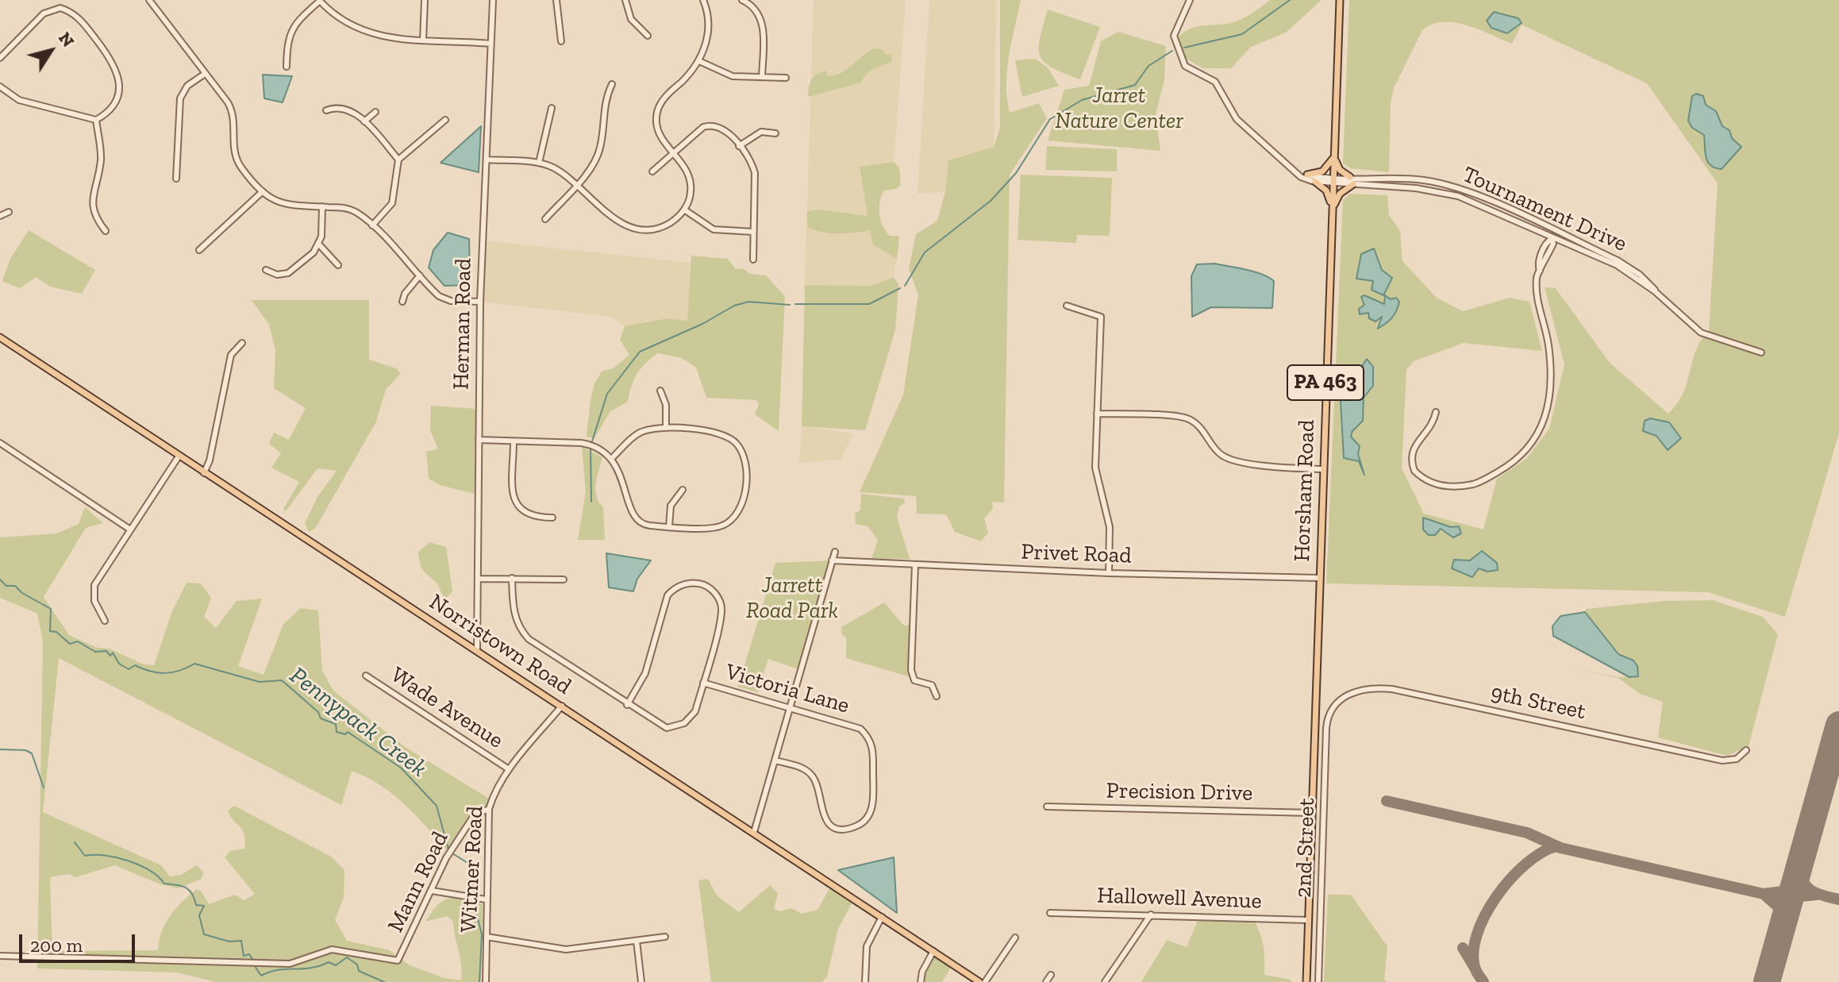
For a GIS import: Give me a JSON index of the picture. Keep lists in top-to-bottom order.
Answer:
{
  "streets": {
    "main road": ["PA 463", "Horsham Road", "Norristown Road"],
    "street": [
      "Tournament Drive",
      "Herman Road",
      "Privet Road",
      "Victoria Lane",
      "9th Street",
      "Wade Avenue",
      "Precision Drive",
      "2nd Street",
      "Witmer Road",
      "Mann Road",
      "Hallowell Avenue"
    ]
  },
  "crossings": [
    ["Tournament Drive", "Horsham Road"],
    ["Herman Road", "Norristown Road"],
    ["Horsham Road", "Privet Road"],
    ["Horsham Road", "Precision Drive"],
    ["Horsham Road", "Hallowell Avenue"],
    ["Norristown Road", "Witmer Road"],
    ["9th Street", "2nd Street"],
    ["Wade Avenue", "Witmer Road"],
    ["Witmer Road", "Mann Road"]
  ],
  "water": ["Pennypack Creek"],
  "parks": ["Jarret Nature Center", "Jarrett Road Park"],
  "scale_bar": "200 m",
  "north": "top right"
}
